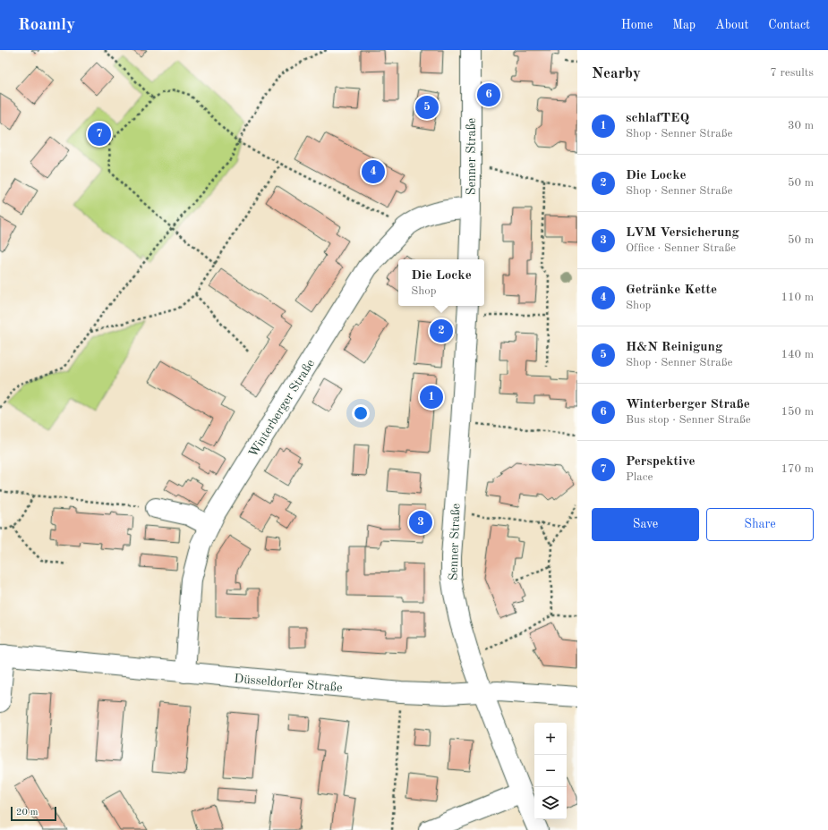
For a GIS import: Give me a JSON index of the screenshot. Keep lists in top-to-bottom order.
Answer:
{
  "streets": {
    "street": ["Senner Straße", "Winterberger Straße", "Düsseldorfer Straße"]
  },
  "crossings": [
    ["Senner Straße", "Winterberger Straße"],
    ["Senner Straße", "Düsseldorfer Straße"],
    ["Winterberger Straße", "Düsseldorfer Straße"]
  ],
  "scale_bar": "20 m",
  "page": {
    "header": "Roamly",
    "nav": [
      "Home",
      "Map",
      "About",
      "Contact"
    ],
    "heading": ["Nearby", "7 results"],
    "pins": [
      "6",
      "5",
      "7",
      "4",
      "2",
      "1",
      "3"
    ],
    "list": [
      {
        "mark": "1",
        "name": "schlafTEQ",
        "note": "Shop · Senner Straße",
        "value": "30 m"
      },
      {
        "mark": "2",
        "name": "Die Locke",
        "note": "Shop · Senner Straße",
        "value": "50 m"
      },
      {
        "mark": "3",
        "name": "LVM Versicherung",
        "note": "Office · Senner Straße",
        "value": "50 m"
      },
      {
        "mark": "4",
        "name": "Getränke Kette",
        "note": "Shop",
        "value": "110 m"
      },
      {
        "mark": "5",
        "name": "H&N Reinigung",
        "note": "Shop · Senner Straße",
        "value": "140 m"
      },
      {
        "mark": "6",
        "name": "Winterberger Straße",
        "note": "Bus stop · Senner Straße",
        "value": "150 m"
      },
      {
        "mark": "7",
        "name": "Perspektive",
        "note": "Place",
        "value": "170 m"
      }
    ],
    "popup": ["Die Locke", "Shop"],
    "buttons": ["Save", "Share"],
    "map_buttons": ["+", "−"],
    "scale": "20 m"
  }
}
